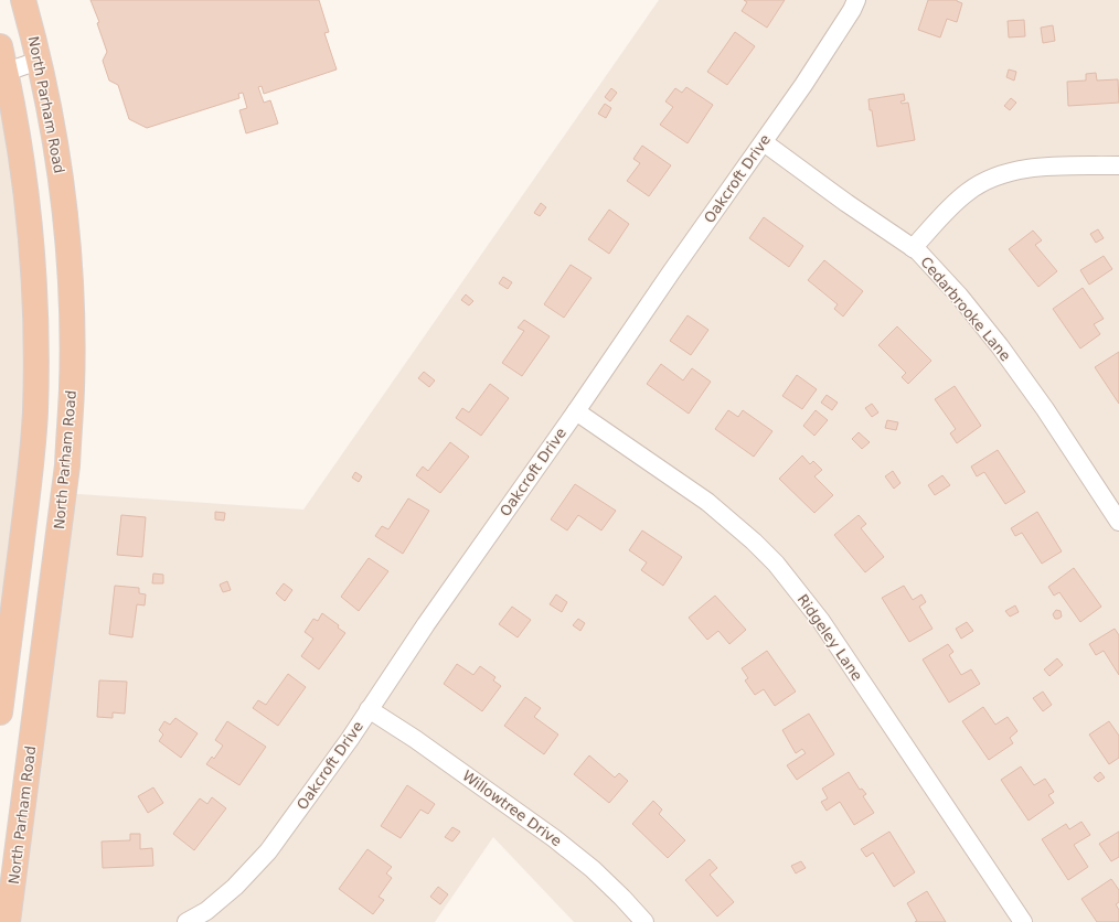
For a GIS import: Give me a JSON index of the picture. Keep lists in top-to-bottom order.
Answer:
{
  "streets": {
    "highway": ["North Parham Road"],
    "street": [
      "Oakcroft Drive",
      "Cedarbrooke Lane",
      "Ridgeley Lane",
      "Willowtree Drive"
    ]
  },
  "crossings": [
    ["Oakcroft Drive", "Cedarbrooke Lane"],
    ["Oakcroft Drive", "Ridgeley Lane"],
    ["Oakcroft Drive", "Willowtree Drive"]
  ]
}
